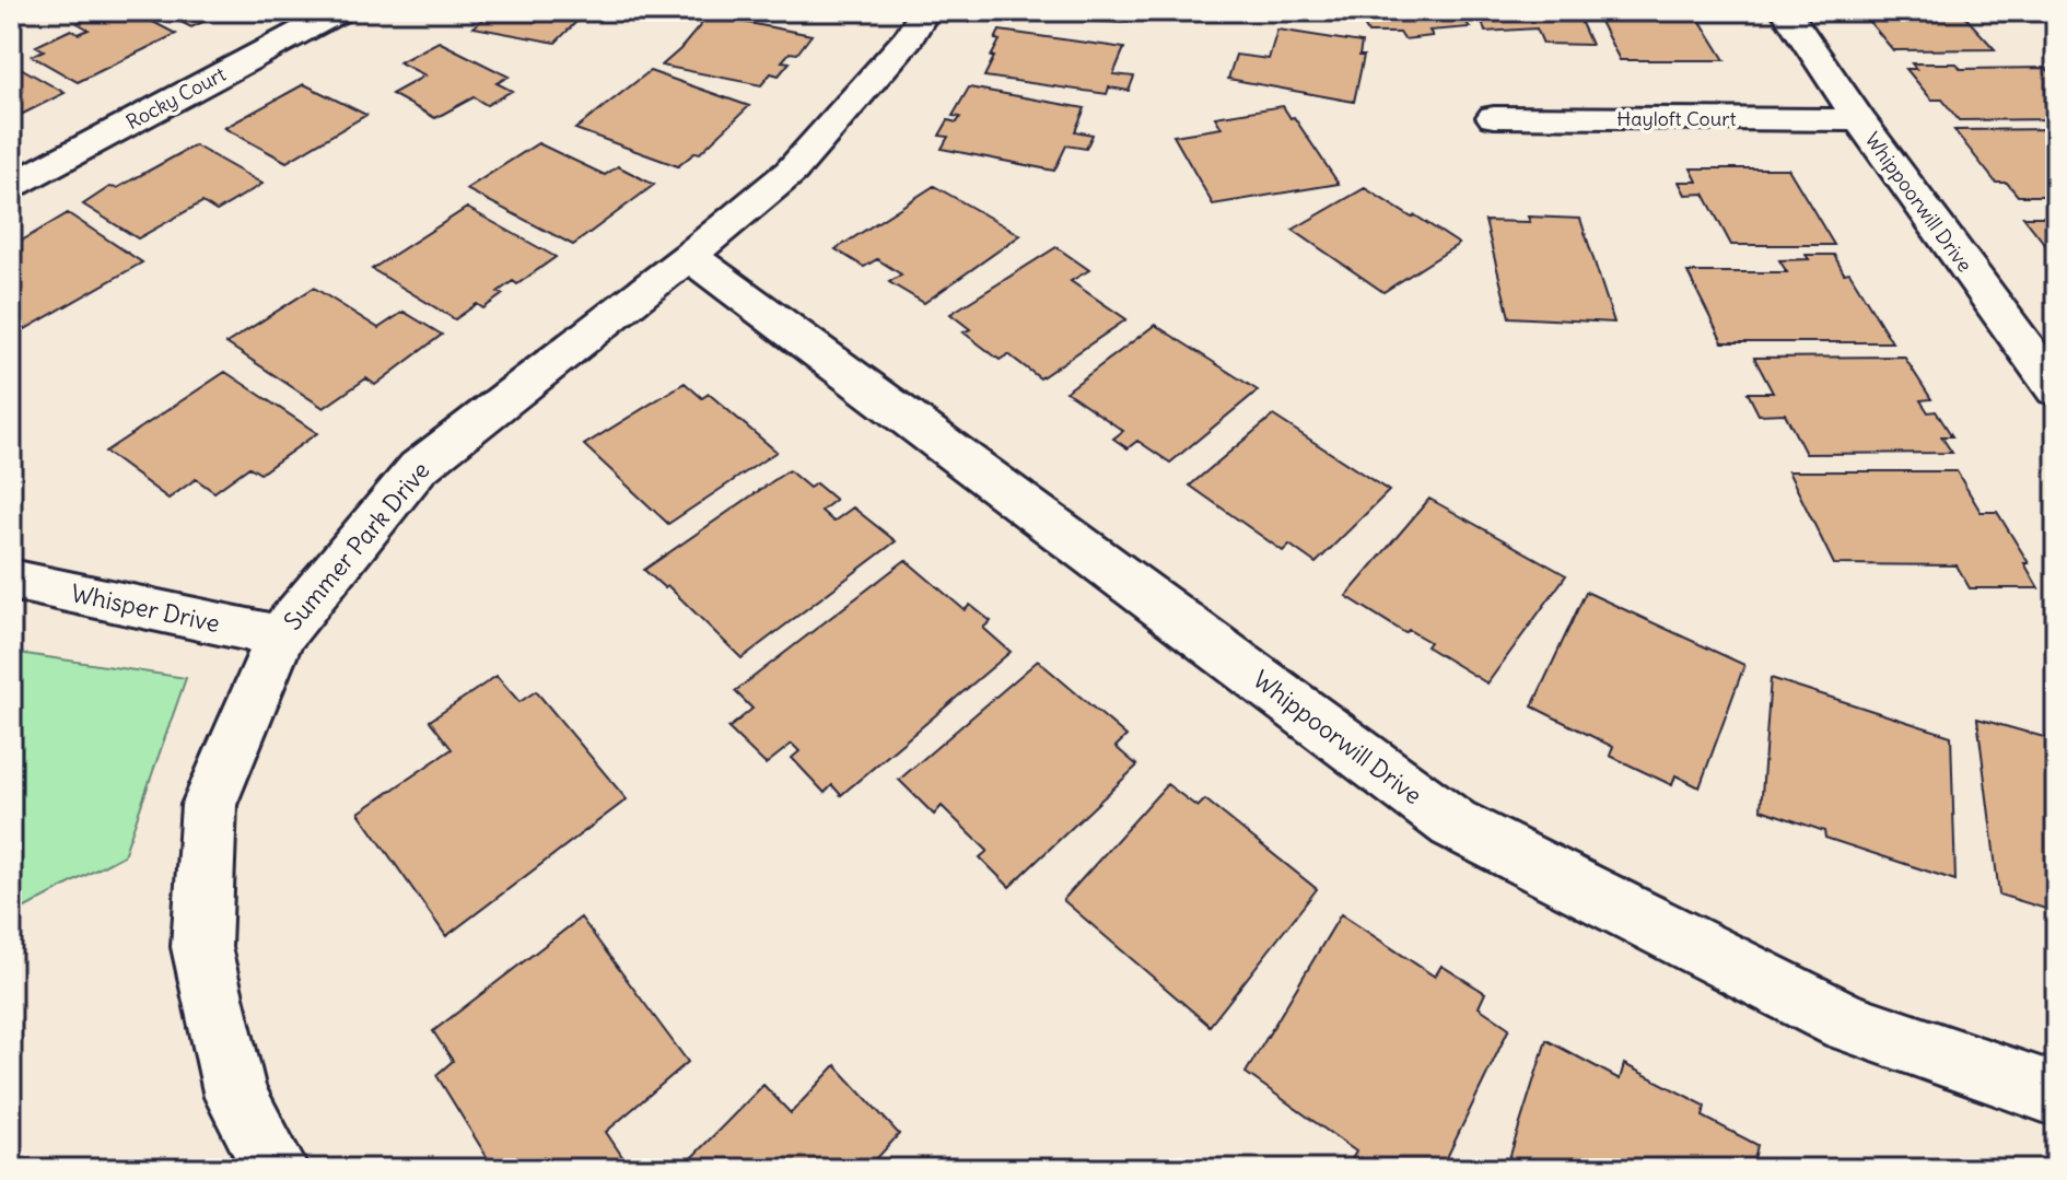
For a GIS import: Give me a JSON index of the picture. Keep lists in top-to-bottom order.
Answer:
{
  "streets": {
    "street": [
      "Rocky Court",
      "Hayloft Court",
      "Whippoorwill Drive",
      "Summer Park Drive",
      "Whisper Drive"
    ]
  },
  "crossings": [
    ["Hayloft Court", "Whippoorwill Drive"],
    ["Whippoorwill Drive", "Summer Park Drive"],
    ["Summer Park Drive", "Whisper Drive"]
  ]
}
